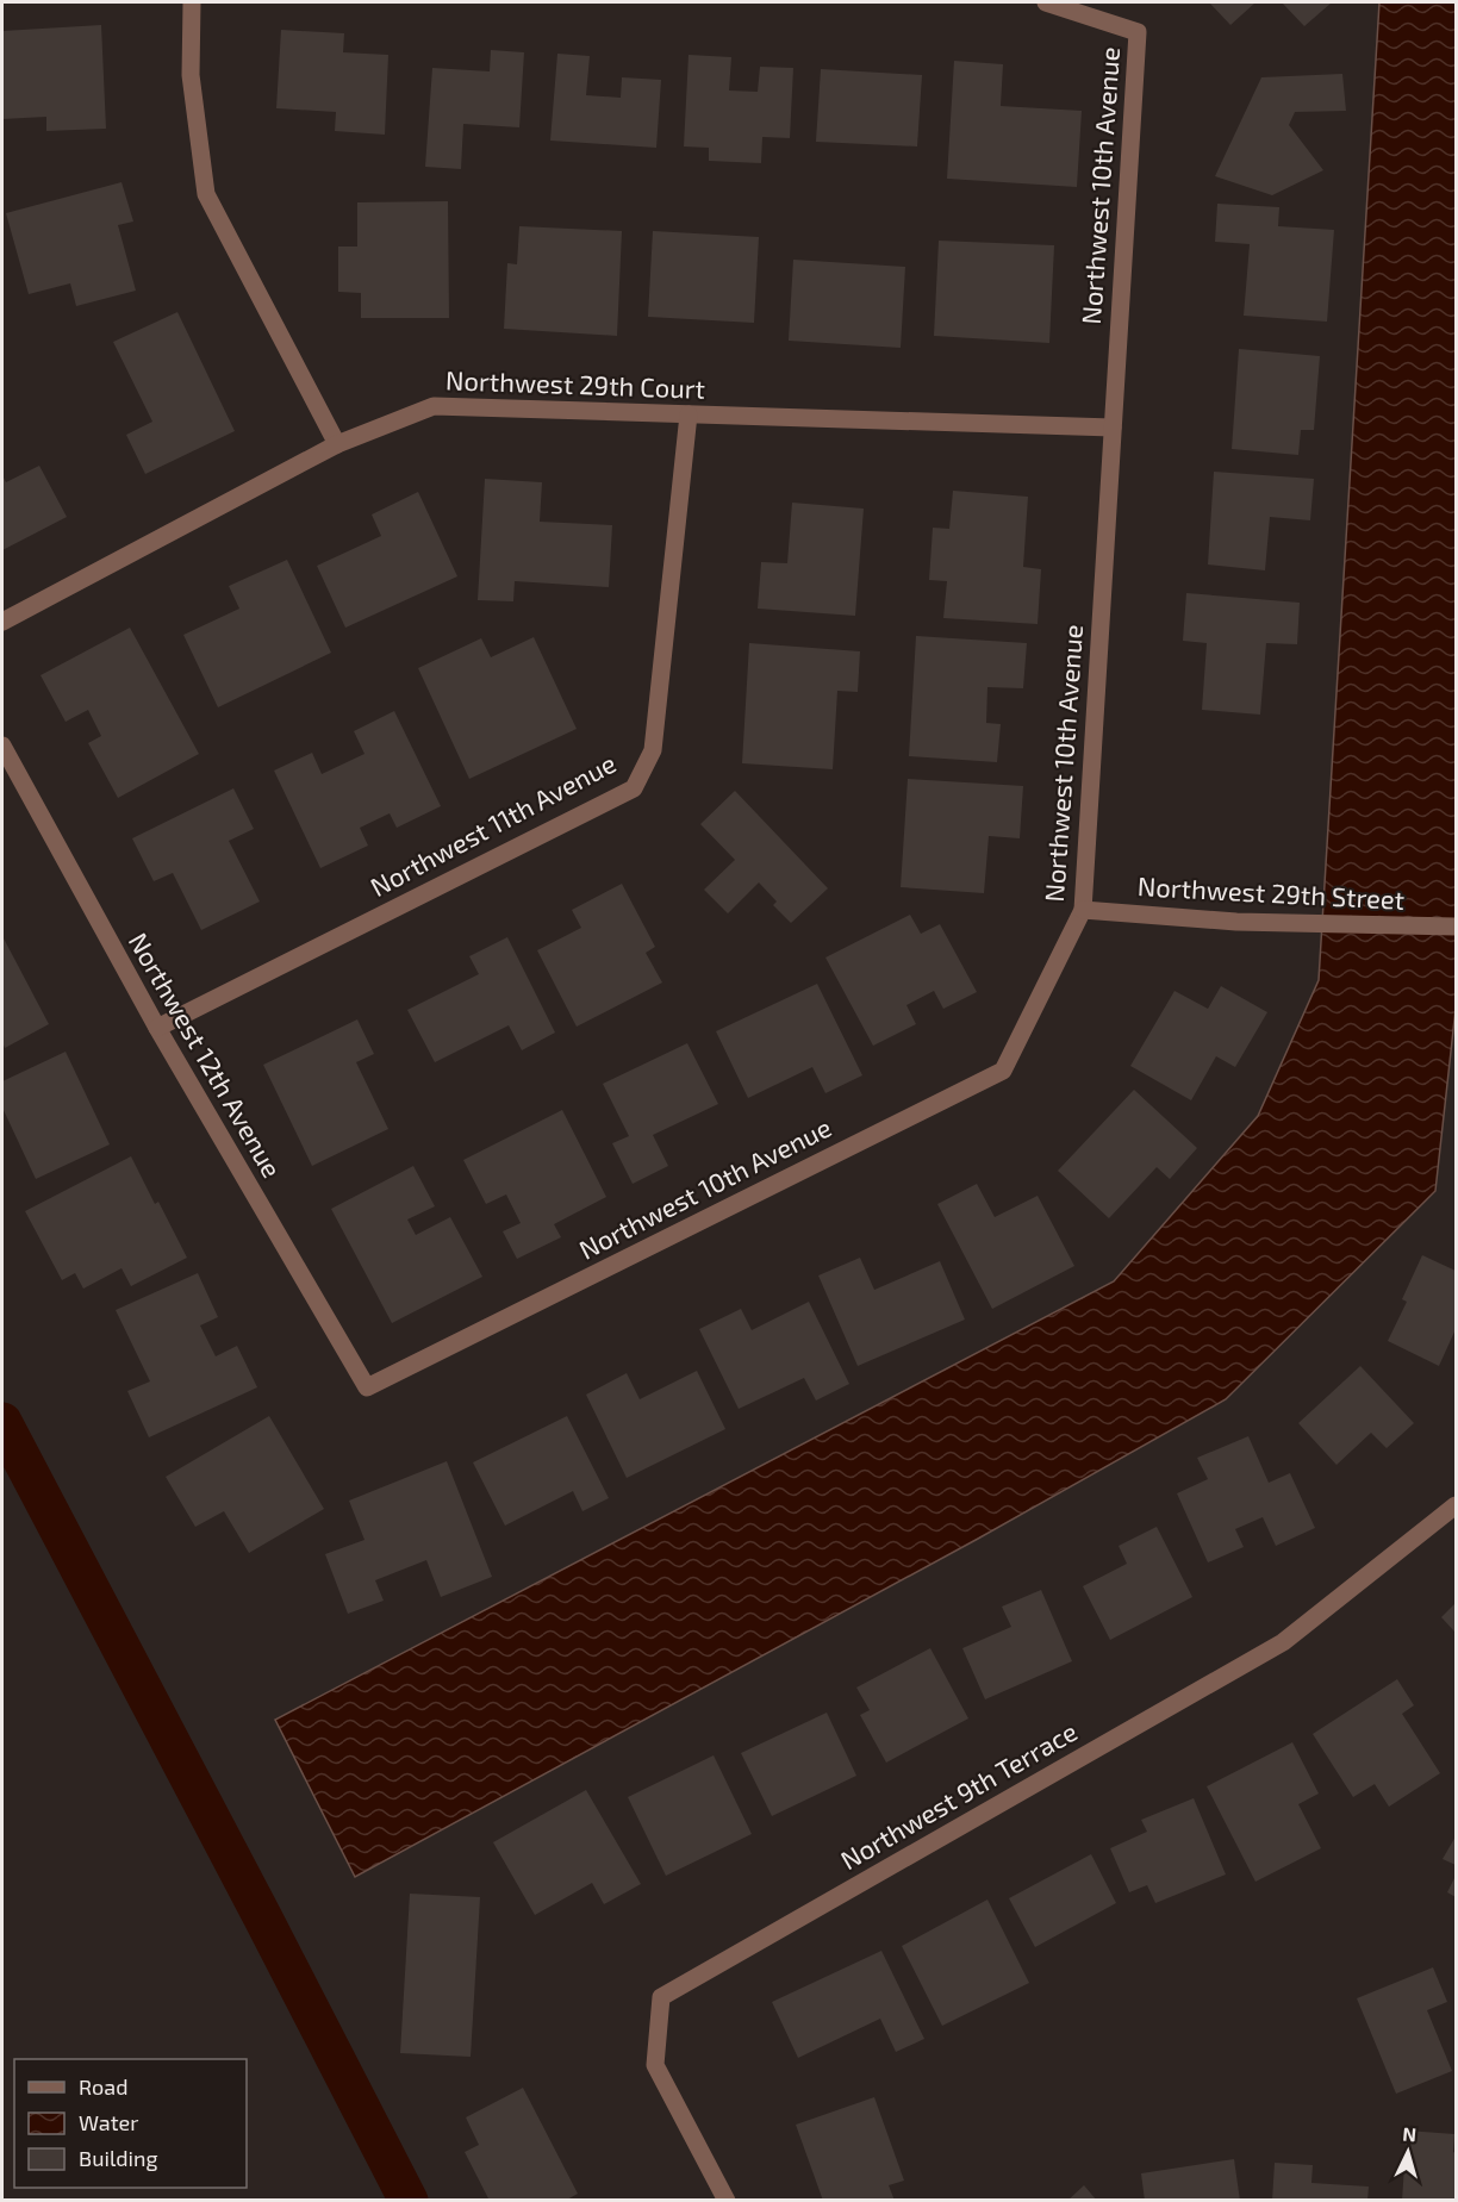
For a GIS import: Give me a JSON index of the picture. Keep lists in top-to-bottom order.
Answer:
{
  "streets": {
    "street": [
      "Northwest 10th Avenue",
      "Northwest 29th Court",
      "Northwest 11th Avenue",
      "Northwest 29th Street",
      "Northwest 12th Avenue",
      "Northwest 9th Terrace"
    ]
  },
  "crossings": [
    ["Northwest 10th Avenue", "Northwest 29th Court"],
    ["Northwest 10th Avenue", "Northwest 29th Street"],
    ["Northwest 10th Avenue", "Northwest 12th Avenue"],
    ["Northwest 29th Court", "Northwest 11th Avenue"],
    ["Northwest 11th Avenue", "Northwest 12th Avenue"]
  ],
  "legend": ["Road", "Water", "Building"],
  "north": "top"
}
